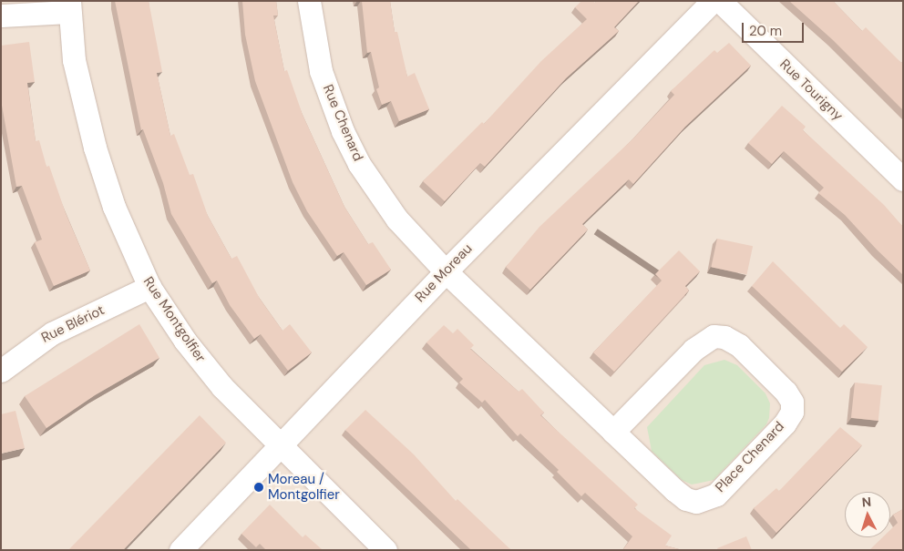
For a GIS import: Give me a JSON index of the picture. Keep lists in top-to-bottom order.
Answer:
{
  "streets": {
    "street": [
      "Rue Tourigny",
      "Rue Chenard",
      "Rue Moreau",
      "Rue Montgolfier",
      "Rue Blériot",
      "Place Chenard"
    ]
  },
  "crossings": [
    ["Rue Chenard", "Rue Moreau"],
    ["Rue Chenard", "Place Chenard"],
    ["Rue Moreau", "Rue Montgolfier"],
    ["Rue Moreau", "Place Chenard"],
    ["Rue Montgolfier", "Rue Blériot"]
  ],
  "places": ["Moreau / Montgolfier"],
  "scale_bar": "20 m",
  "north": "top"
}
